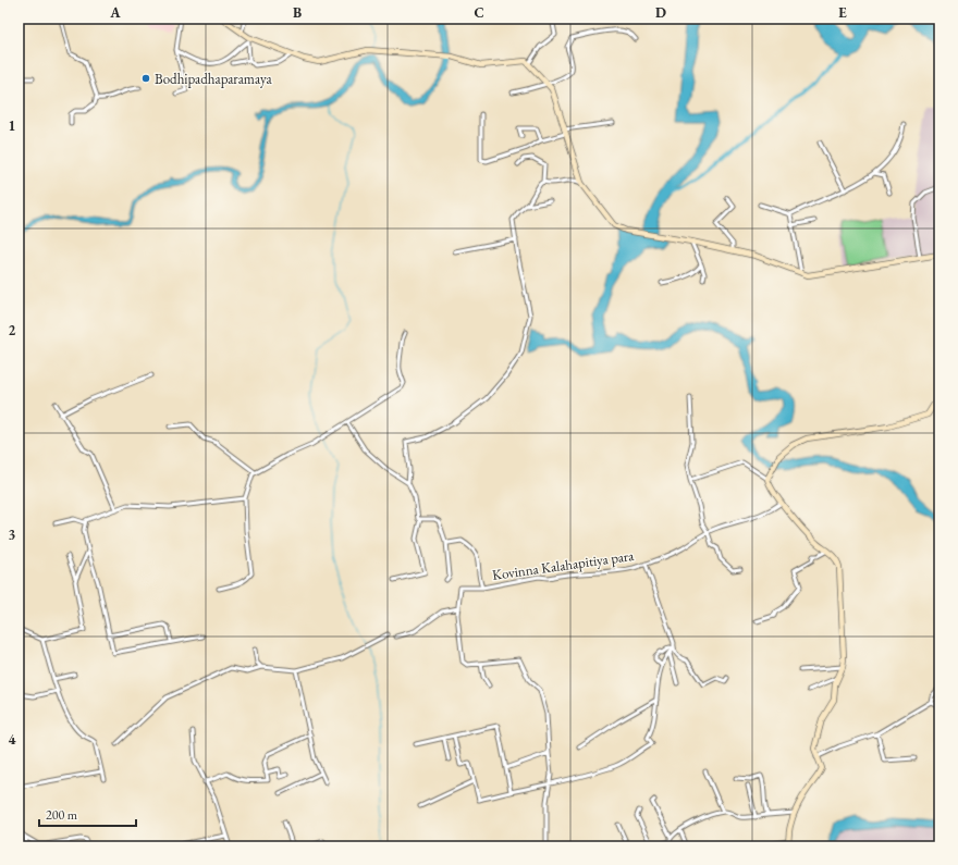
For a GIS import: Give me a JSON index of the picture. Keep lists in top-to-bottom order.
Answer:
{
  "streets": {
    "street": ["Kovinna Kalahapitiya para"]
  },
  "places": ["Bodhipadhaparamaya"],
  "scale_bar": "200 m",
  "grid": {
    "columns": [
      "A",
      "B",
      "C",
      "D",
      "E"
    ],
    "rows": [
      "1",
      "2",
      "3",
      "4"
    ]
  }
}
